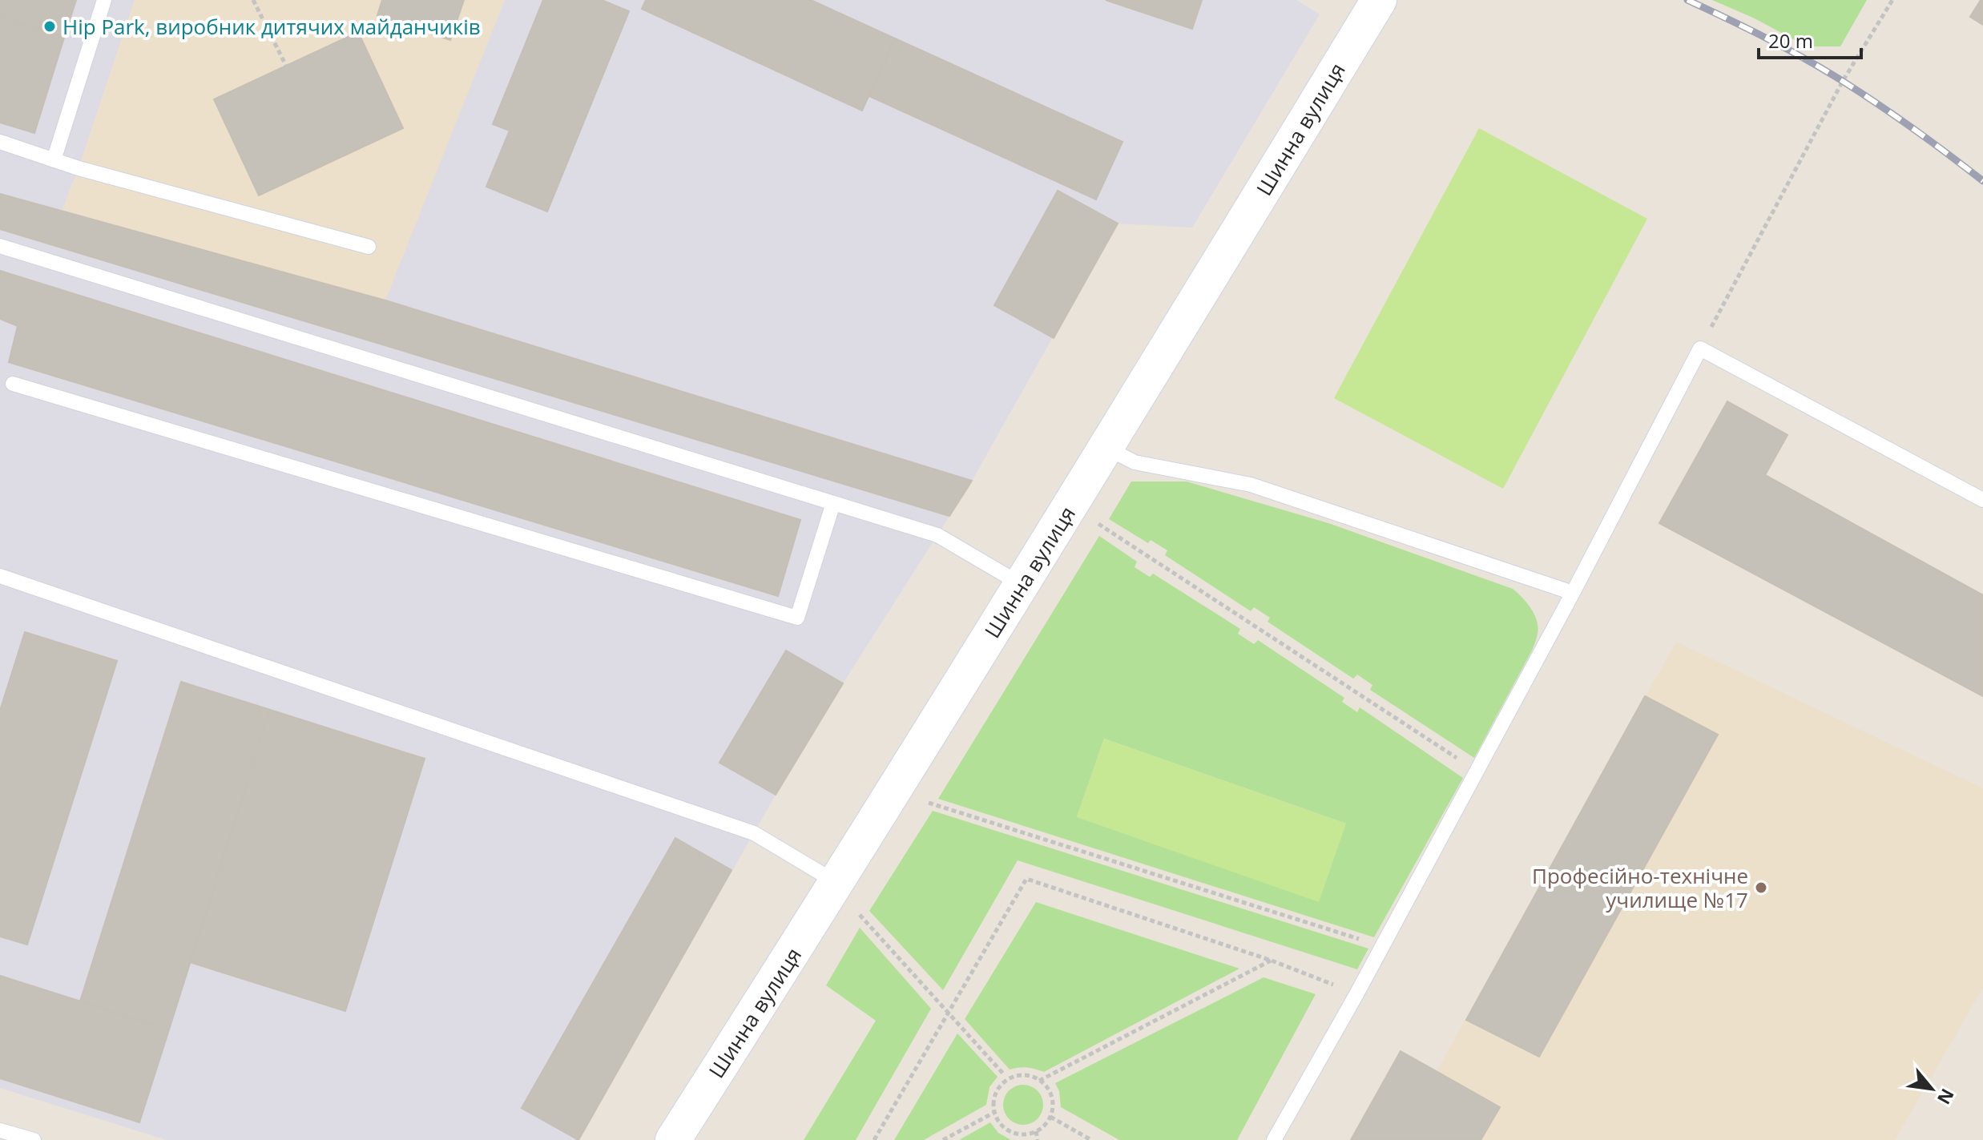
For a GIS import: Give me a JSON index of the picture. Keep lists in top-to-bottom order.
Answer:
{
  "streets": {
    "street": ["Шинна вулиця"]
  },
  "places": ["Hip Park, виробник дитячих майданчиків", "Професійно-технічне училище №17"],
  "scale_bar": "20 m",
  "north": "bottom right"
}
